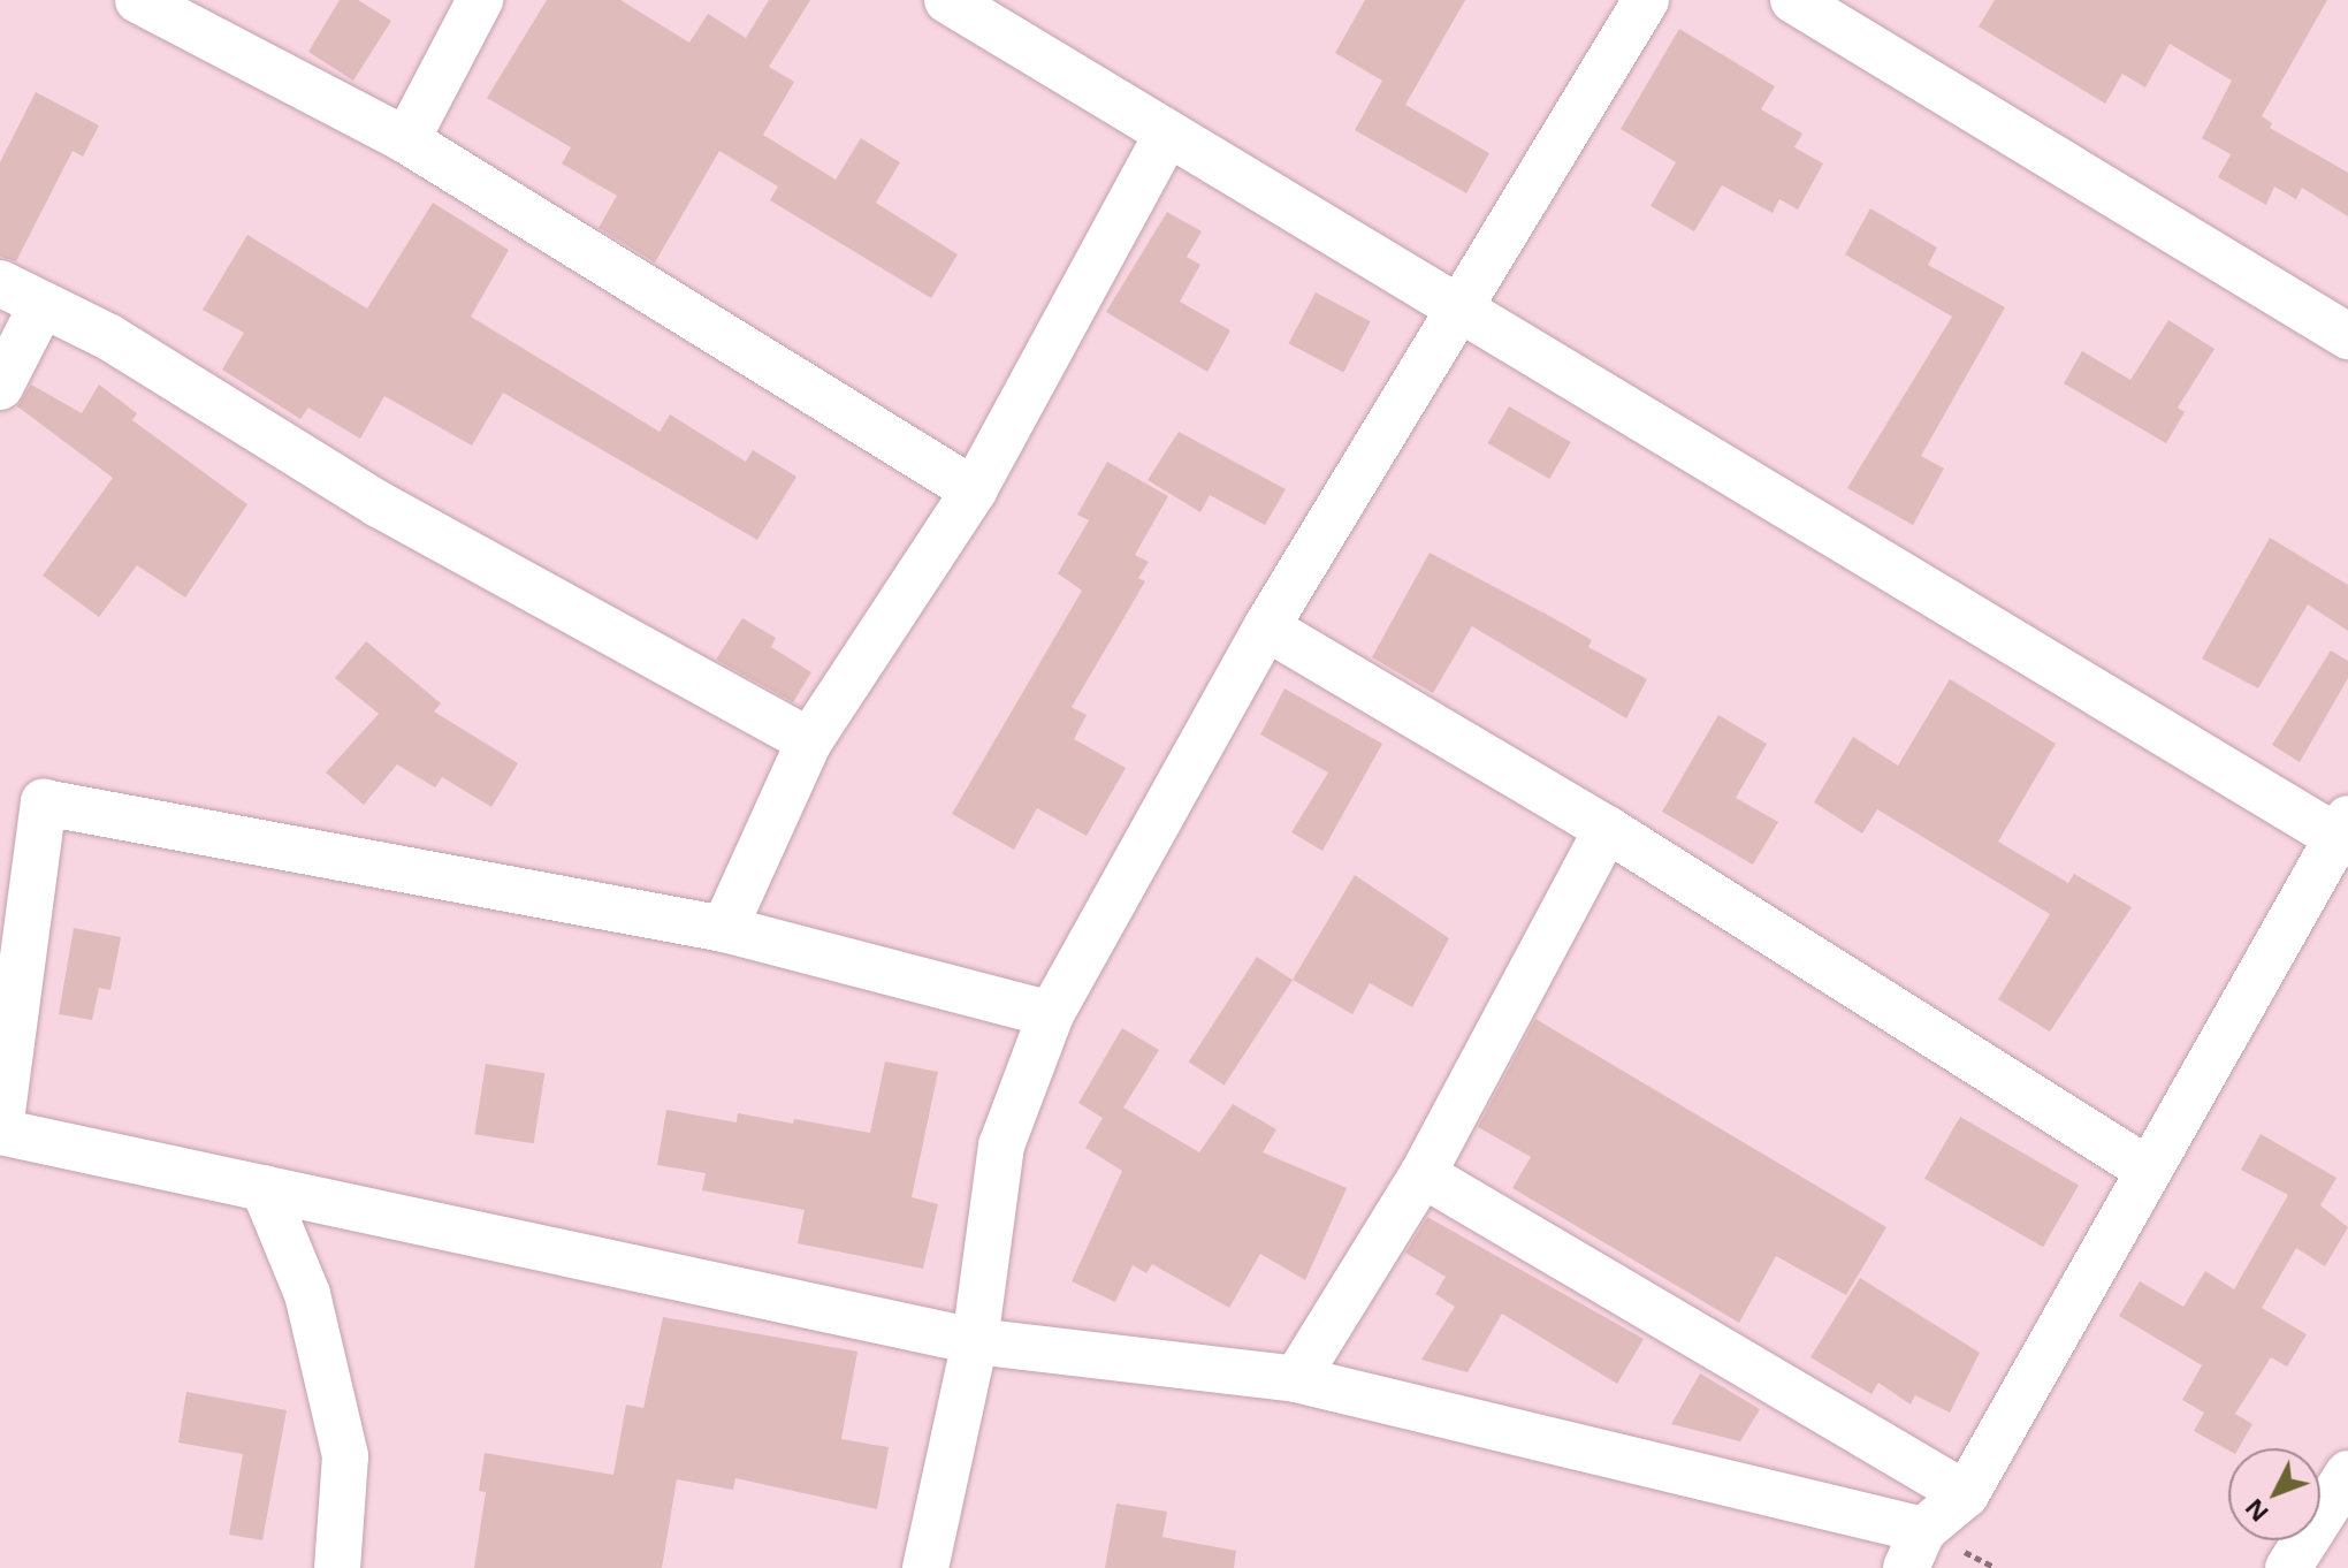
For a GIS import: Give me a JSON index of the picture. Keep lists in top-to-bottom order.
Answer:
{
  "north": "bottom left"
}
